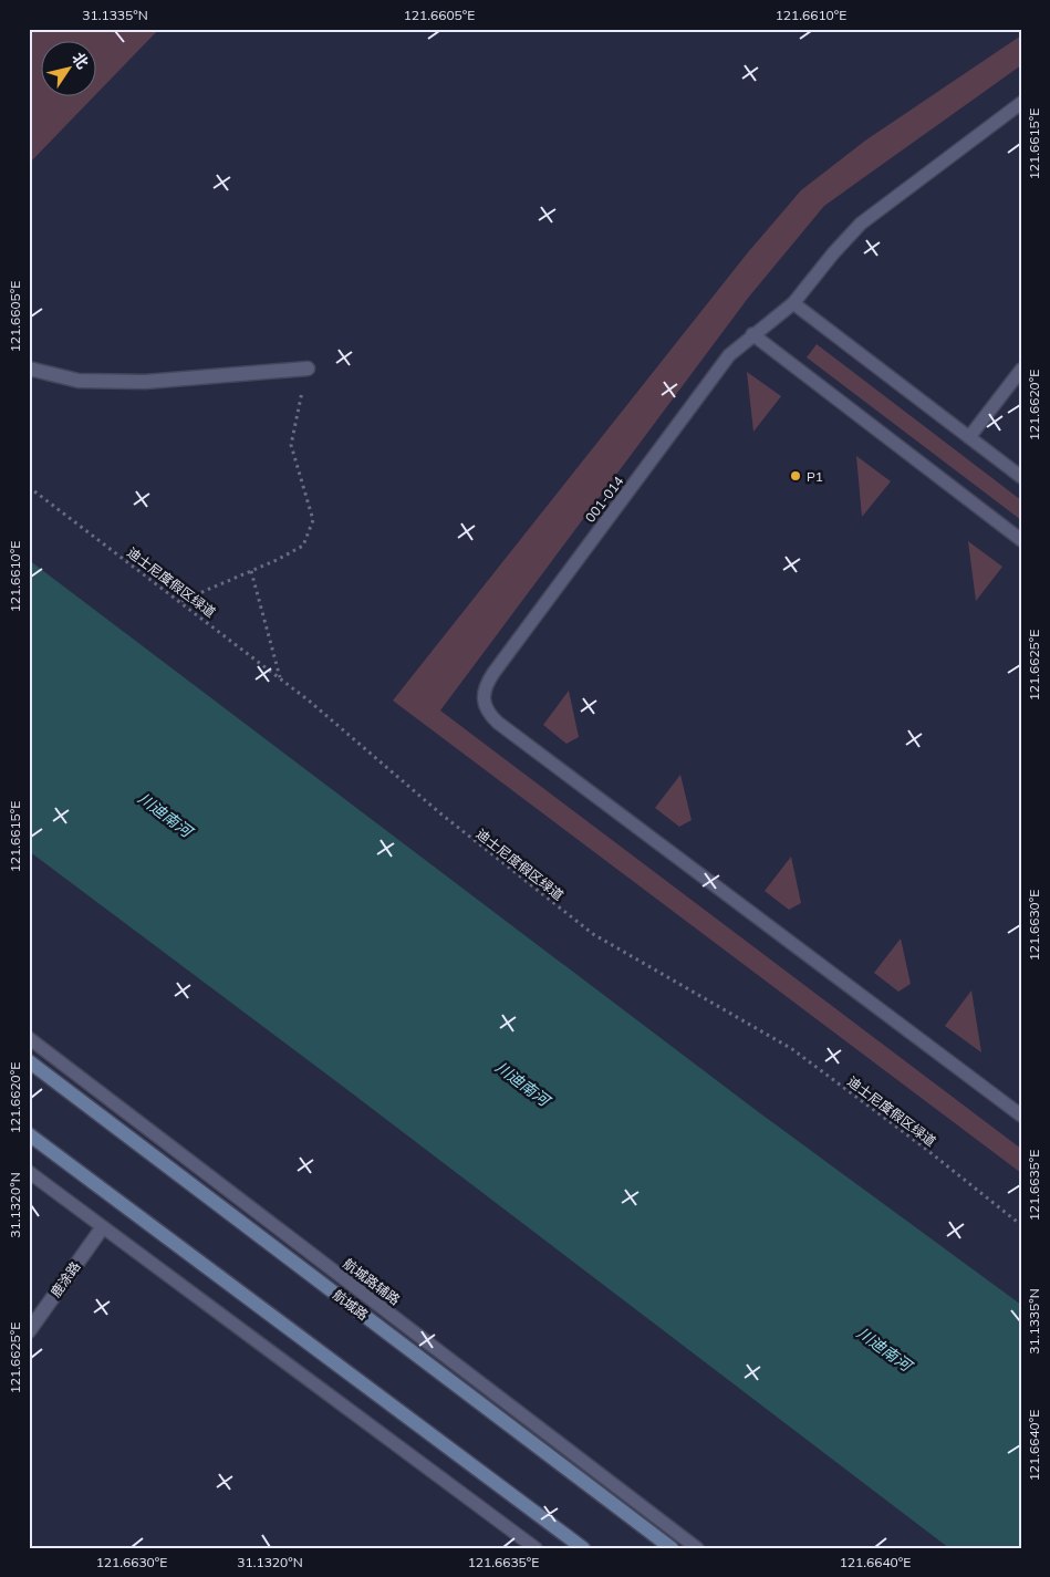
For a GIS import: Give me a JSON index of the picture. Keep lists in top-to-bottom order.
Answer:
{
  "streets": {
    "main road": ["航城路"],
    "street": ["鹿涂路"],
    "lane": ["001-014", "航城路辅路"],
    "path": ["迪士尼度假区绿道"]
  },
  "water": ["川迪南河"],
  "places": ["P1"],
  "north": "top right",
  "coordinates": [
    "31.1335°N",
    "121.6605°E",
    "121.6610°E",
    "121.6615°E",
    "121.6620°E",
    "121.6625°E",
    "121.6630°E",
    "121.6635°E",
    "31.1320°N",
    "121.6640°E"
  ]
}
